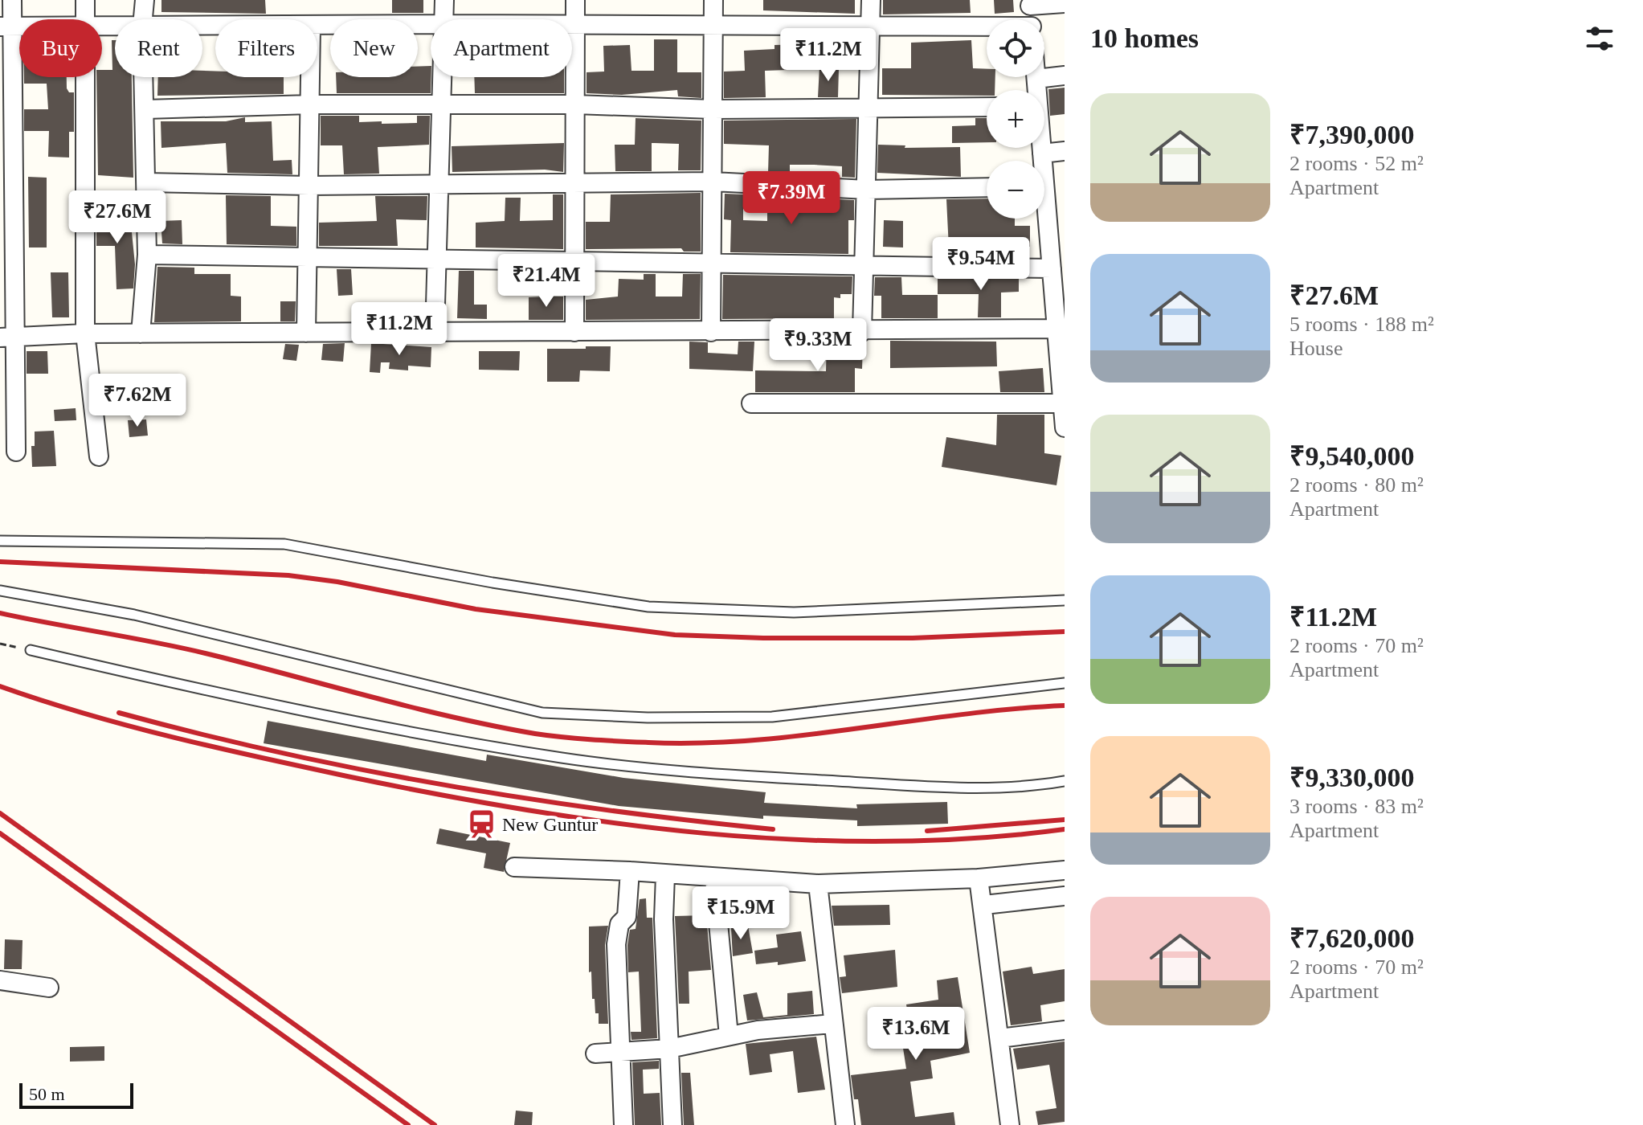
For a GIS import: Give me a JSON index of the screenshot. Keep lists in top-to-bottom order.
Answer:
{
  "places": {
    "station": ["New Guntur"]
  },
  "scale_bar": "50 m",
  "page": {
    "heading": "10 homes",
    "map_buttons": ["+", "−"],
    "chip": [
      "Buy",
      "Rent",
      "Filters",
      "New",
      "Apartment"
    ],
    "price": [
      "₹11.2M",
      "₹7.39M",
      "₹27.6M",
      "₹9.54M",
      "₹21.4M",
      "₹11.2M",
      "₹9.33M",
      "₹7.62M",
      "₹15.9M",
      "₹13.6M"
    ],
    "list": [
      {
        "name": "₹7,390,000",
        "note": "2 rooms · 52 m² · Apartment"
      },
      {
        "name": "₹27.6M",
        "note": "5 rooms · 188 m² · House"
      },
      {
        "name": "₹9,540,000",
        "note": "2 rooms · 80 m² · Apartment"
      },
      {
        "name": "₹11.2M",
        "note": "2 rooms · 70 m² · Apartment"
      },
      {
        "name": "₹9,330,000",
        "note": "3 rooms · 83 m² · Apartment"
      },
      {
        "name": "₹7,620,000",
        "note": "2 rooms · 70 m² · Apartment"
      }
    ],
    "scale": "50 m"
  }
}
